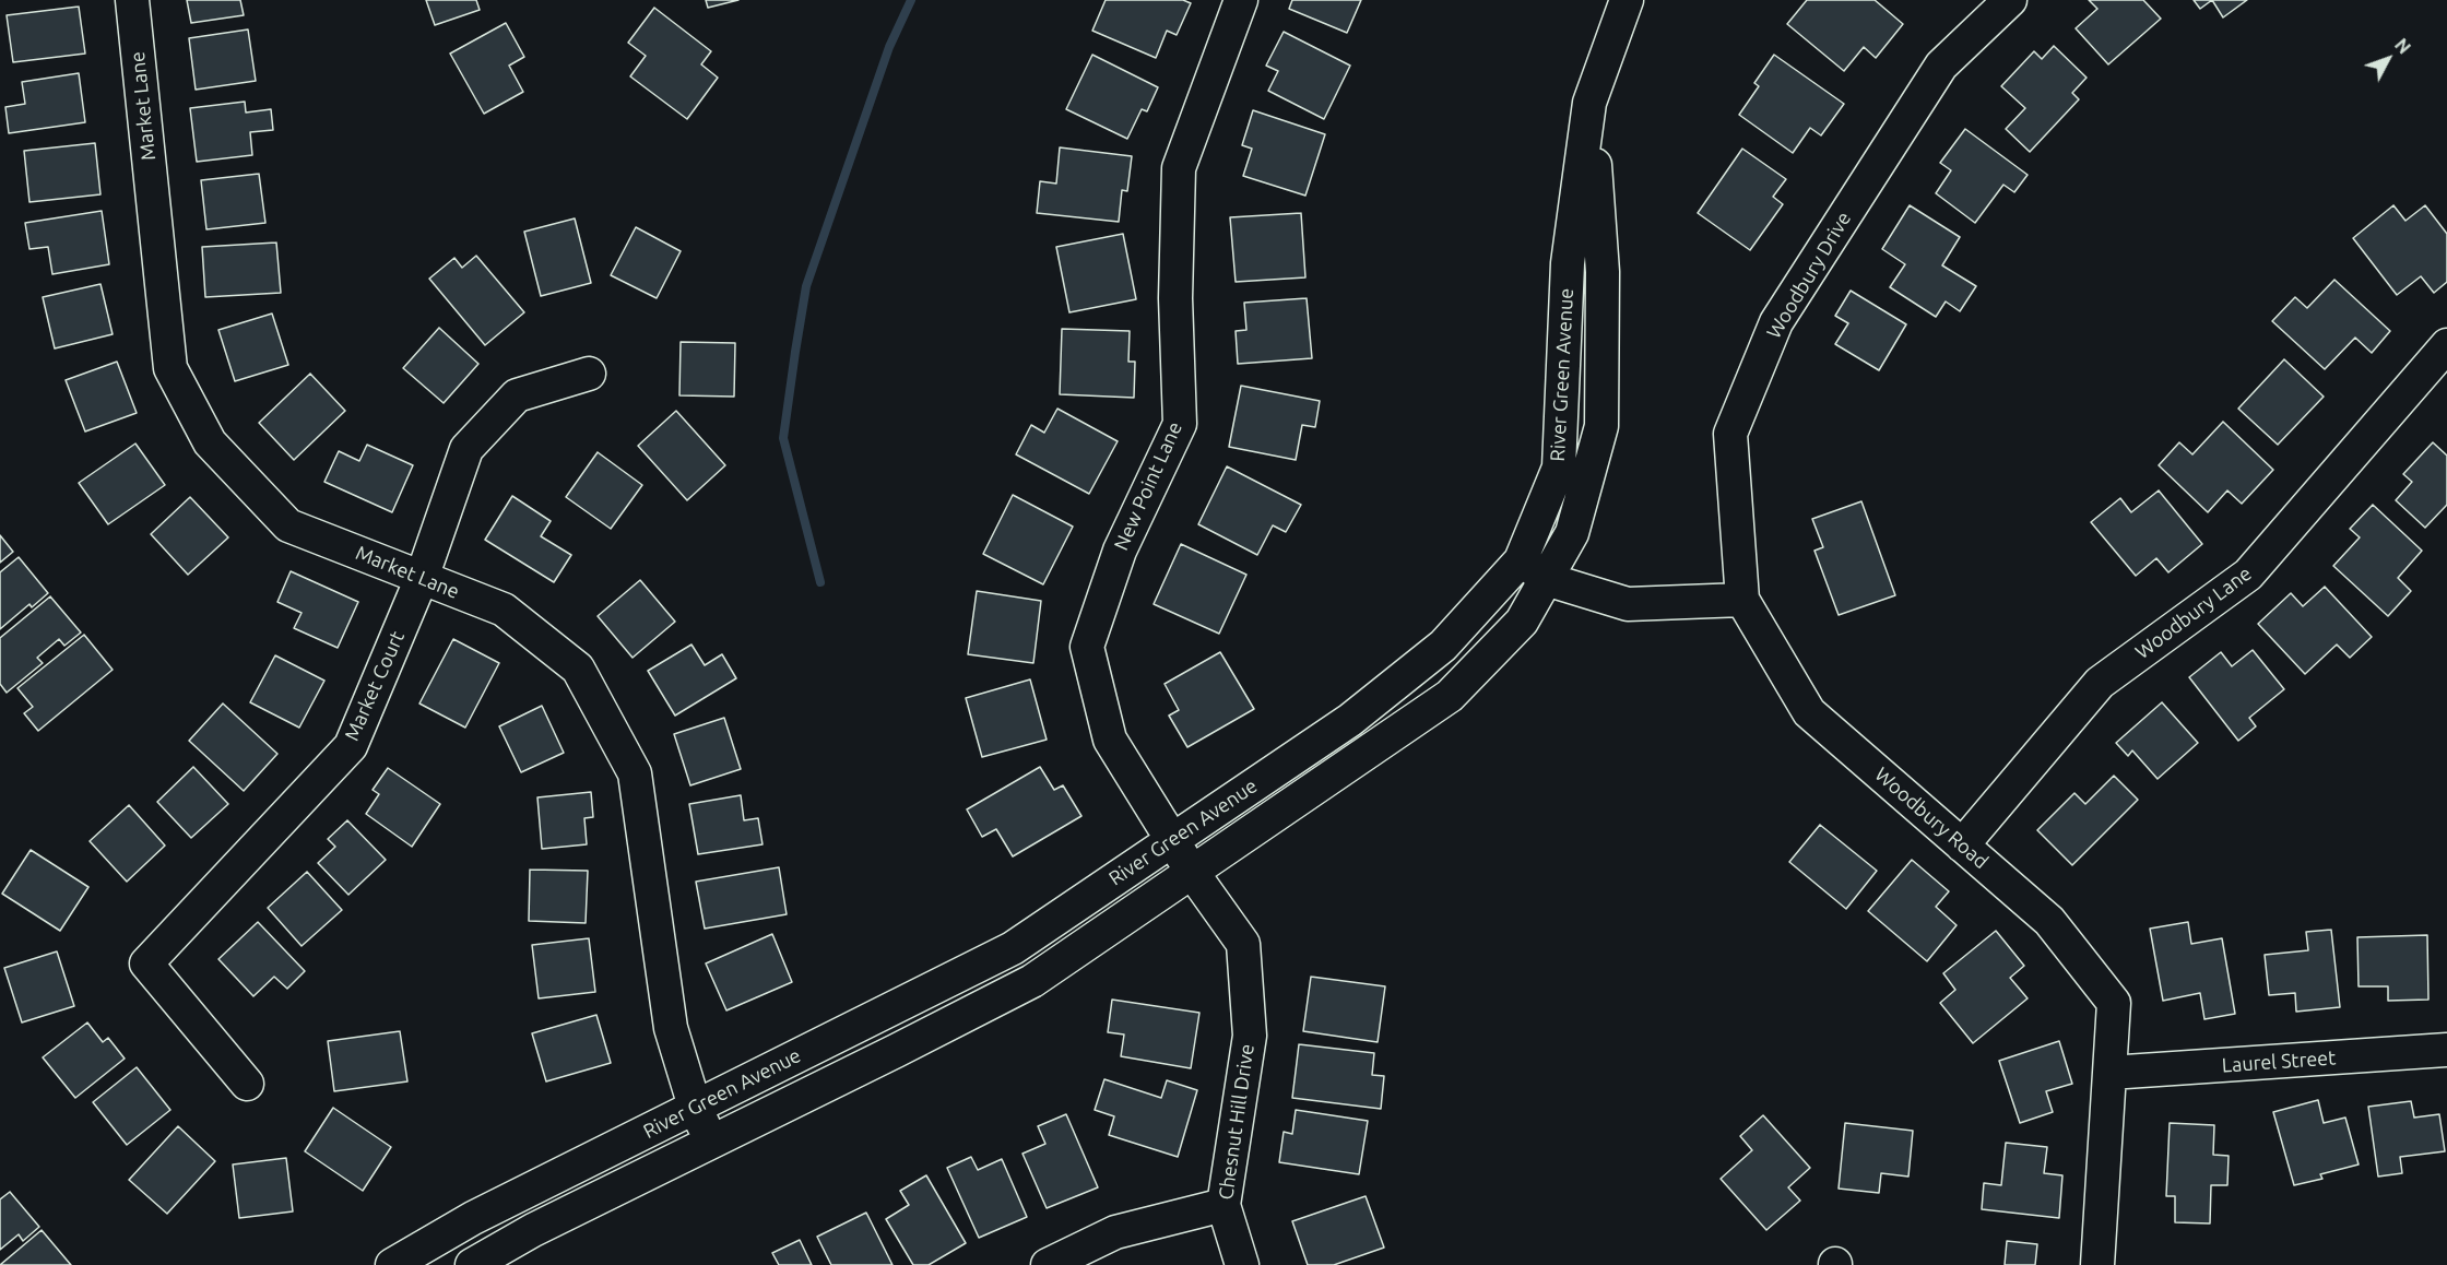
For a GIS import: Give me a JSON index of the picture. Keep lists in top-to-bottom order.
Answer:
{
  "streets": {
    "street": [
      "Market Lane",
      "Woodbury Drive",
      "River Green Avenue",
      "New Point Lane",
      "Woodbury Lane",
      "Market Court",
      "Woodbury Road",
      "Laurel Street",
      "Chesnut Hill Drive"
    ]
  },
  "crossings": [
    ["Market Lane", "River Green Avenue"],
    ["Market Lane", "Market Court"],
    ["Woodbury Drive", "Woodbury Road"],
    ["River Green Avenue", "New Point Lane"],
    ["River Green Avenue", "Chesnut Hill Drive"],
    ["New Point Lane", "Chesnut Hill Drive"],
    ["Woodbury Lane", "Woodbury Road"],
    ["Woodbury Road", "Laurel Street"]
  ],
  "north": "top right"
}
